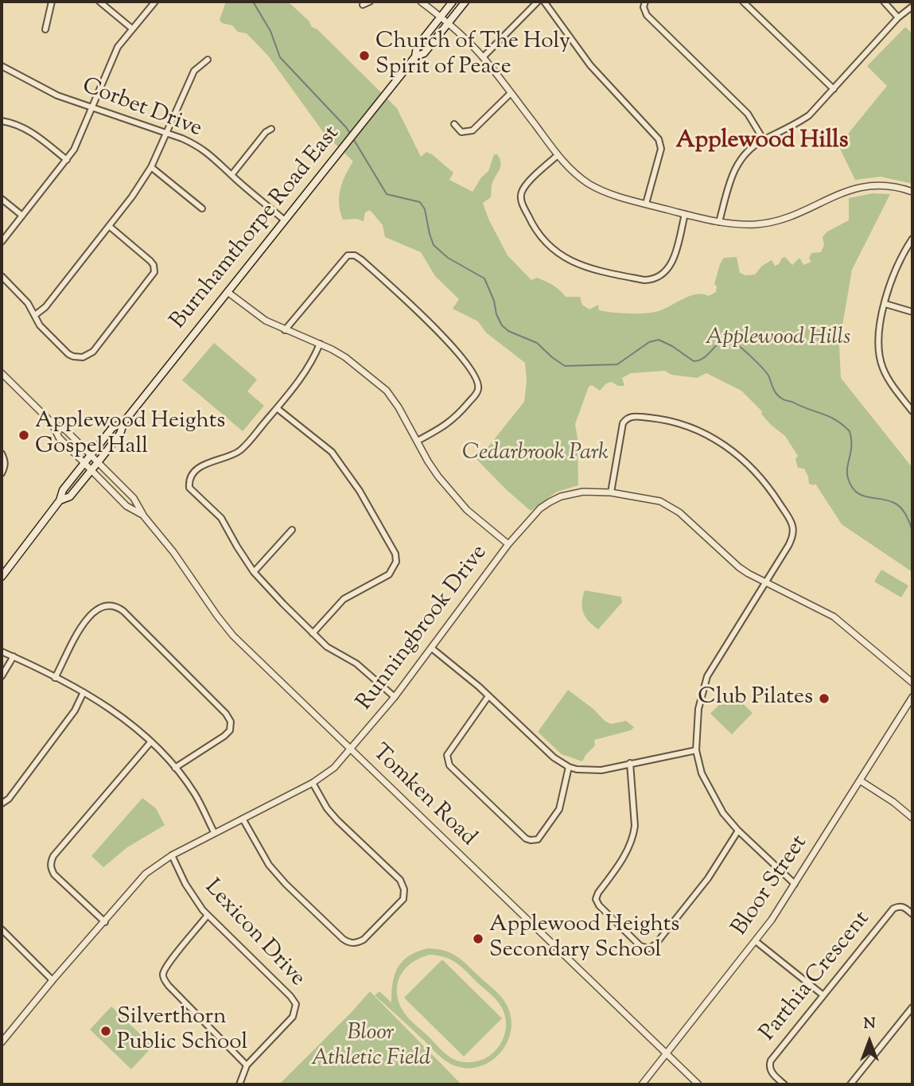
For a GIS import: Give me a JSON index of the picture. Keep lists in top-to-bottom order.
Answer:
{
  "streets": {
    "main road": ["Burnhamthorpe Road East"],
    "street": [
      "Corbet Drive",
      "Runningbrook Drive",
      "Tomken Road",
      "Bloor Street",
      "Lexicon Drive",
      "Parthia Crescent"
    ]
  },
  "crossings": [
    ["Corbet Drive", "Burnhamthorpe Road East"],
    ["Burnhamthorpe Road East", "Tomken Road"],
    ["Runningbrook Drive", "Tomken Road"],
    ["Runningbrook Drive", "Lexicon Drive"],
    ["Tomken Road", "Bloor Street"]
  ],
  "districts": ["Applewood Hills"],
  "parks": ["Applewood Hills", "Cedarbrook Park", "Bloor Athletic Field"],
  "places": [
    "Church of The Holy Spirit of Peace",
    "Applewood Heights Gospel Hall",
    "Club Pilates",
    "Applewood Heights Secondary School",
    "Silverthorn Public School"
  ],
  "north": "top"
}
